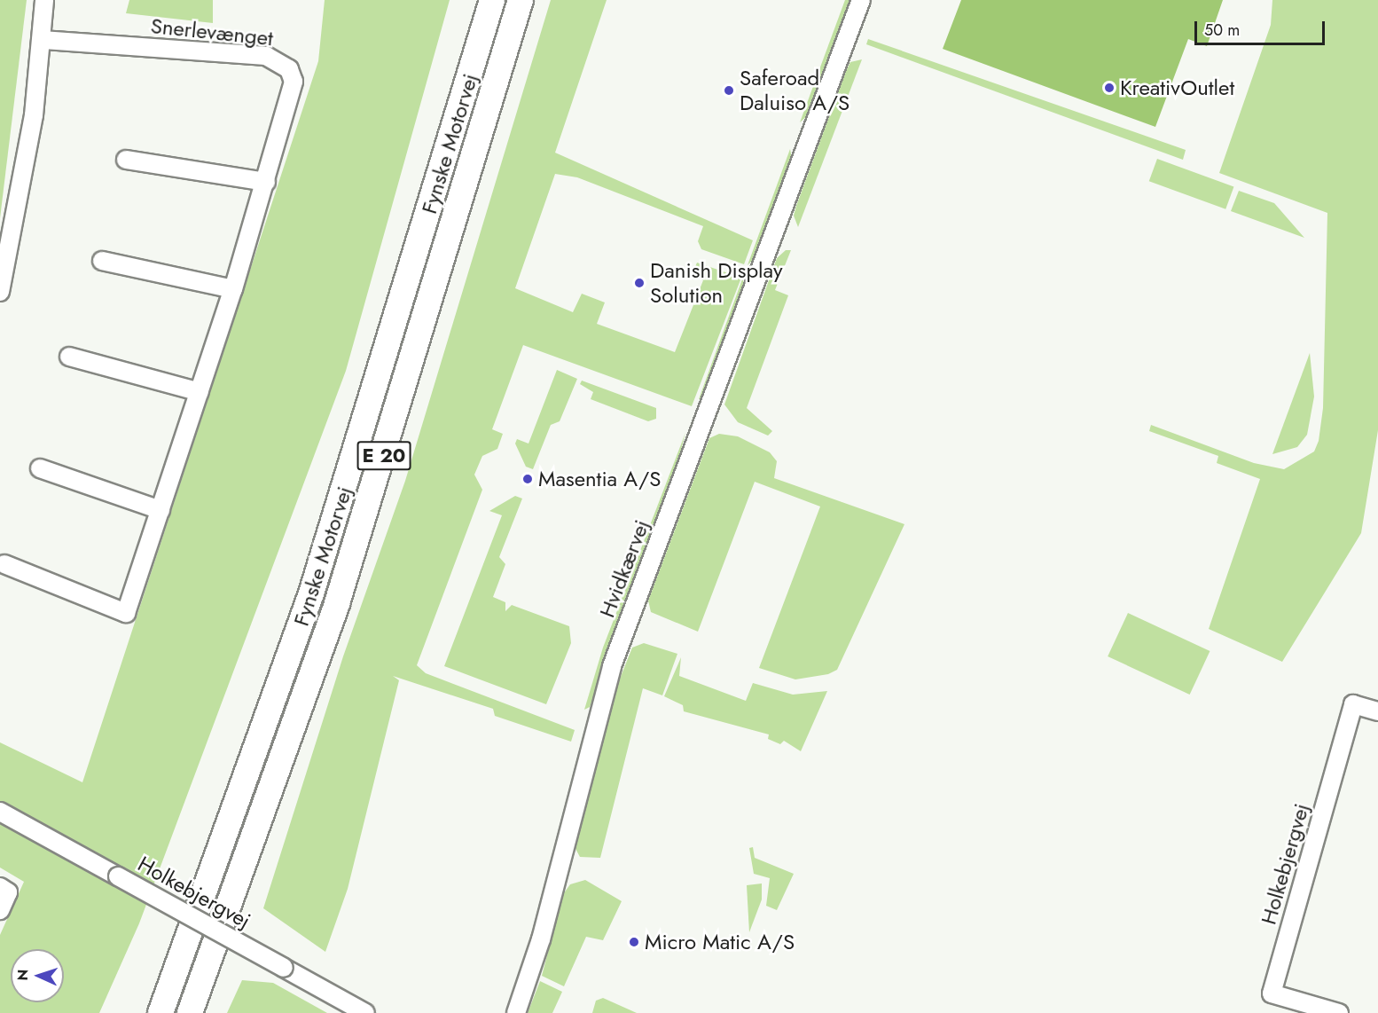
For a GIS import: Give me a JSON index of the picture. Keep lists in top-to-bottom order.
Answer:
{
  "streets": {
    "highway": ["Fynske Motorvej", "E 20"],
    "street": ["Snerlevænget", "Hvidkærvej", "Holkebjergvej"]
  },
  "places": [
    "KreativOutlet",
    "Saferoad Daluiso A/S",
    "Danish Display Solution",
    "Masentia A/S",
    "Micro Matic A/S"
  ],
  "scale_bar": "50 m",
  "north": "left"
}
